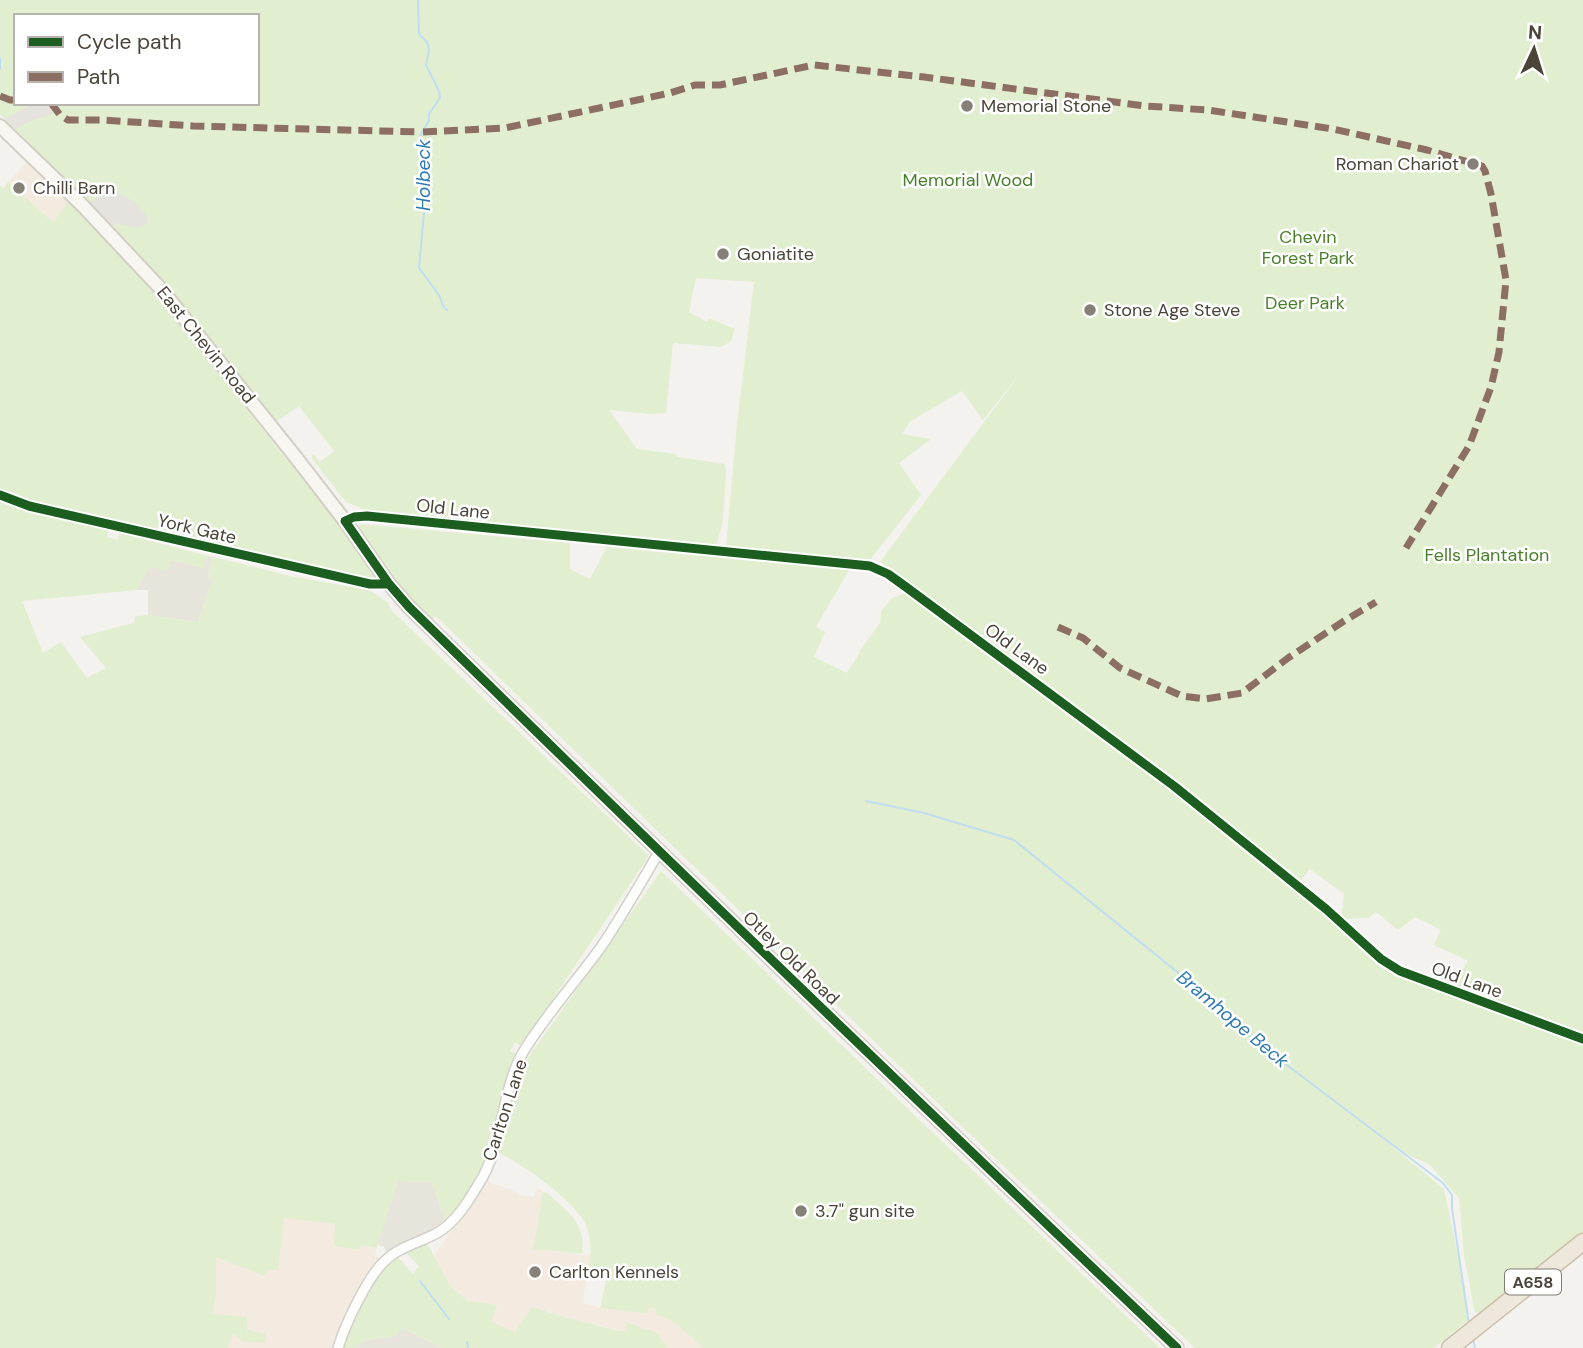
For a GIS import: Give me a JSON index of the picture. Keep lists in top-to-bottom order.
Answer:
{
  "streets": {
    "highway": ["A658"],
    "street": [
      "East Chevin Road",
      "Old Lane",
      "York Gate",
      "Otley Old Road",
      "Carlton Lane"
    ]
  },
  "crossings": [
    ["East Chevin Road", "Old Lane"],
    ["East Chevin Road", "York Gate"],
    ["East Chevin Road", "Otley Old Road"],
    ["York Gate", "Otley Old Road"],
    ["Otley Old Road", "Carlton Lane"]
  ],
  "water": ["Holbeck", "Bramhope Beck"],
  "parks": [
    "Memorial Wood",
    "Chevin Forest Park",
    "Deer Park",
    "Fells Plantation"
  ],
  "places": [
    "Memorial Stone",
    "Roman Chariot",
    "Chilli Barn",
    "Goniatite",
    "Stone Age Steve",
    "3.7\" gun site",
    "Carlton Kennels"
  ],
  "legend": ["Cycle path", "Path"],
  "north": "top"
}
